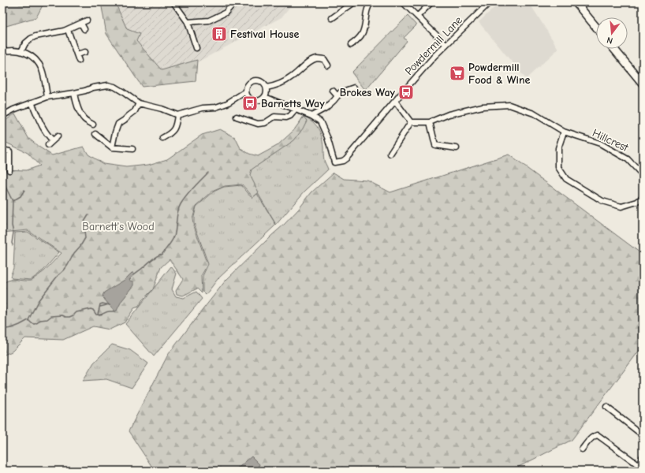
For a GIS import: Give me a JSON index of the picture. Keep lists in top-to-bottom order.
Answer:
{
  "streets": {
    "street": ["Powdermill Lane", "Hillcrest"]
  },
  "parks": ["Barnett's Wood"],
  "places": {
    "building": ["Festival House"],
    "supermarket": ["Powdermill Food & Wine"],
    "bus stop": ["Brokes Way", "Barnetts Way"]
  },
  "north": "bottom"
}
